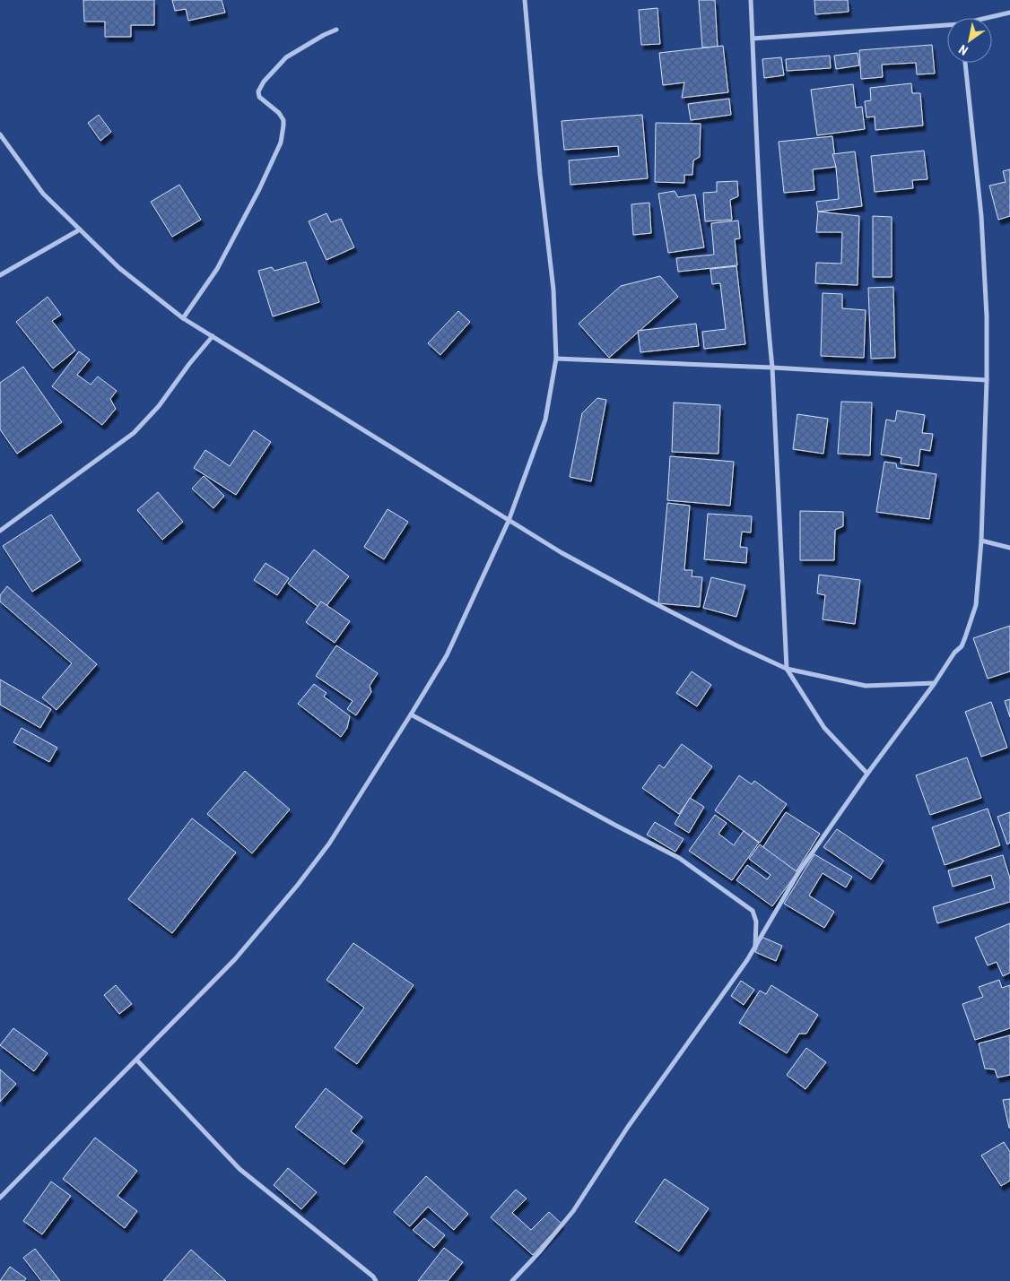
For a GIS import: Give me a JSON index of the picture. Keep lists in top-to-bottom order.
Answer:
{
  "north": "bottom left"
}
